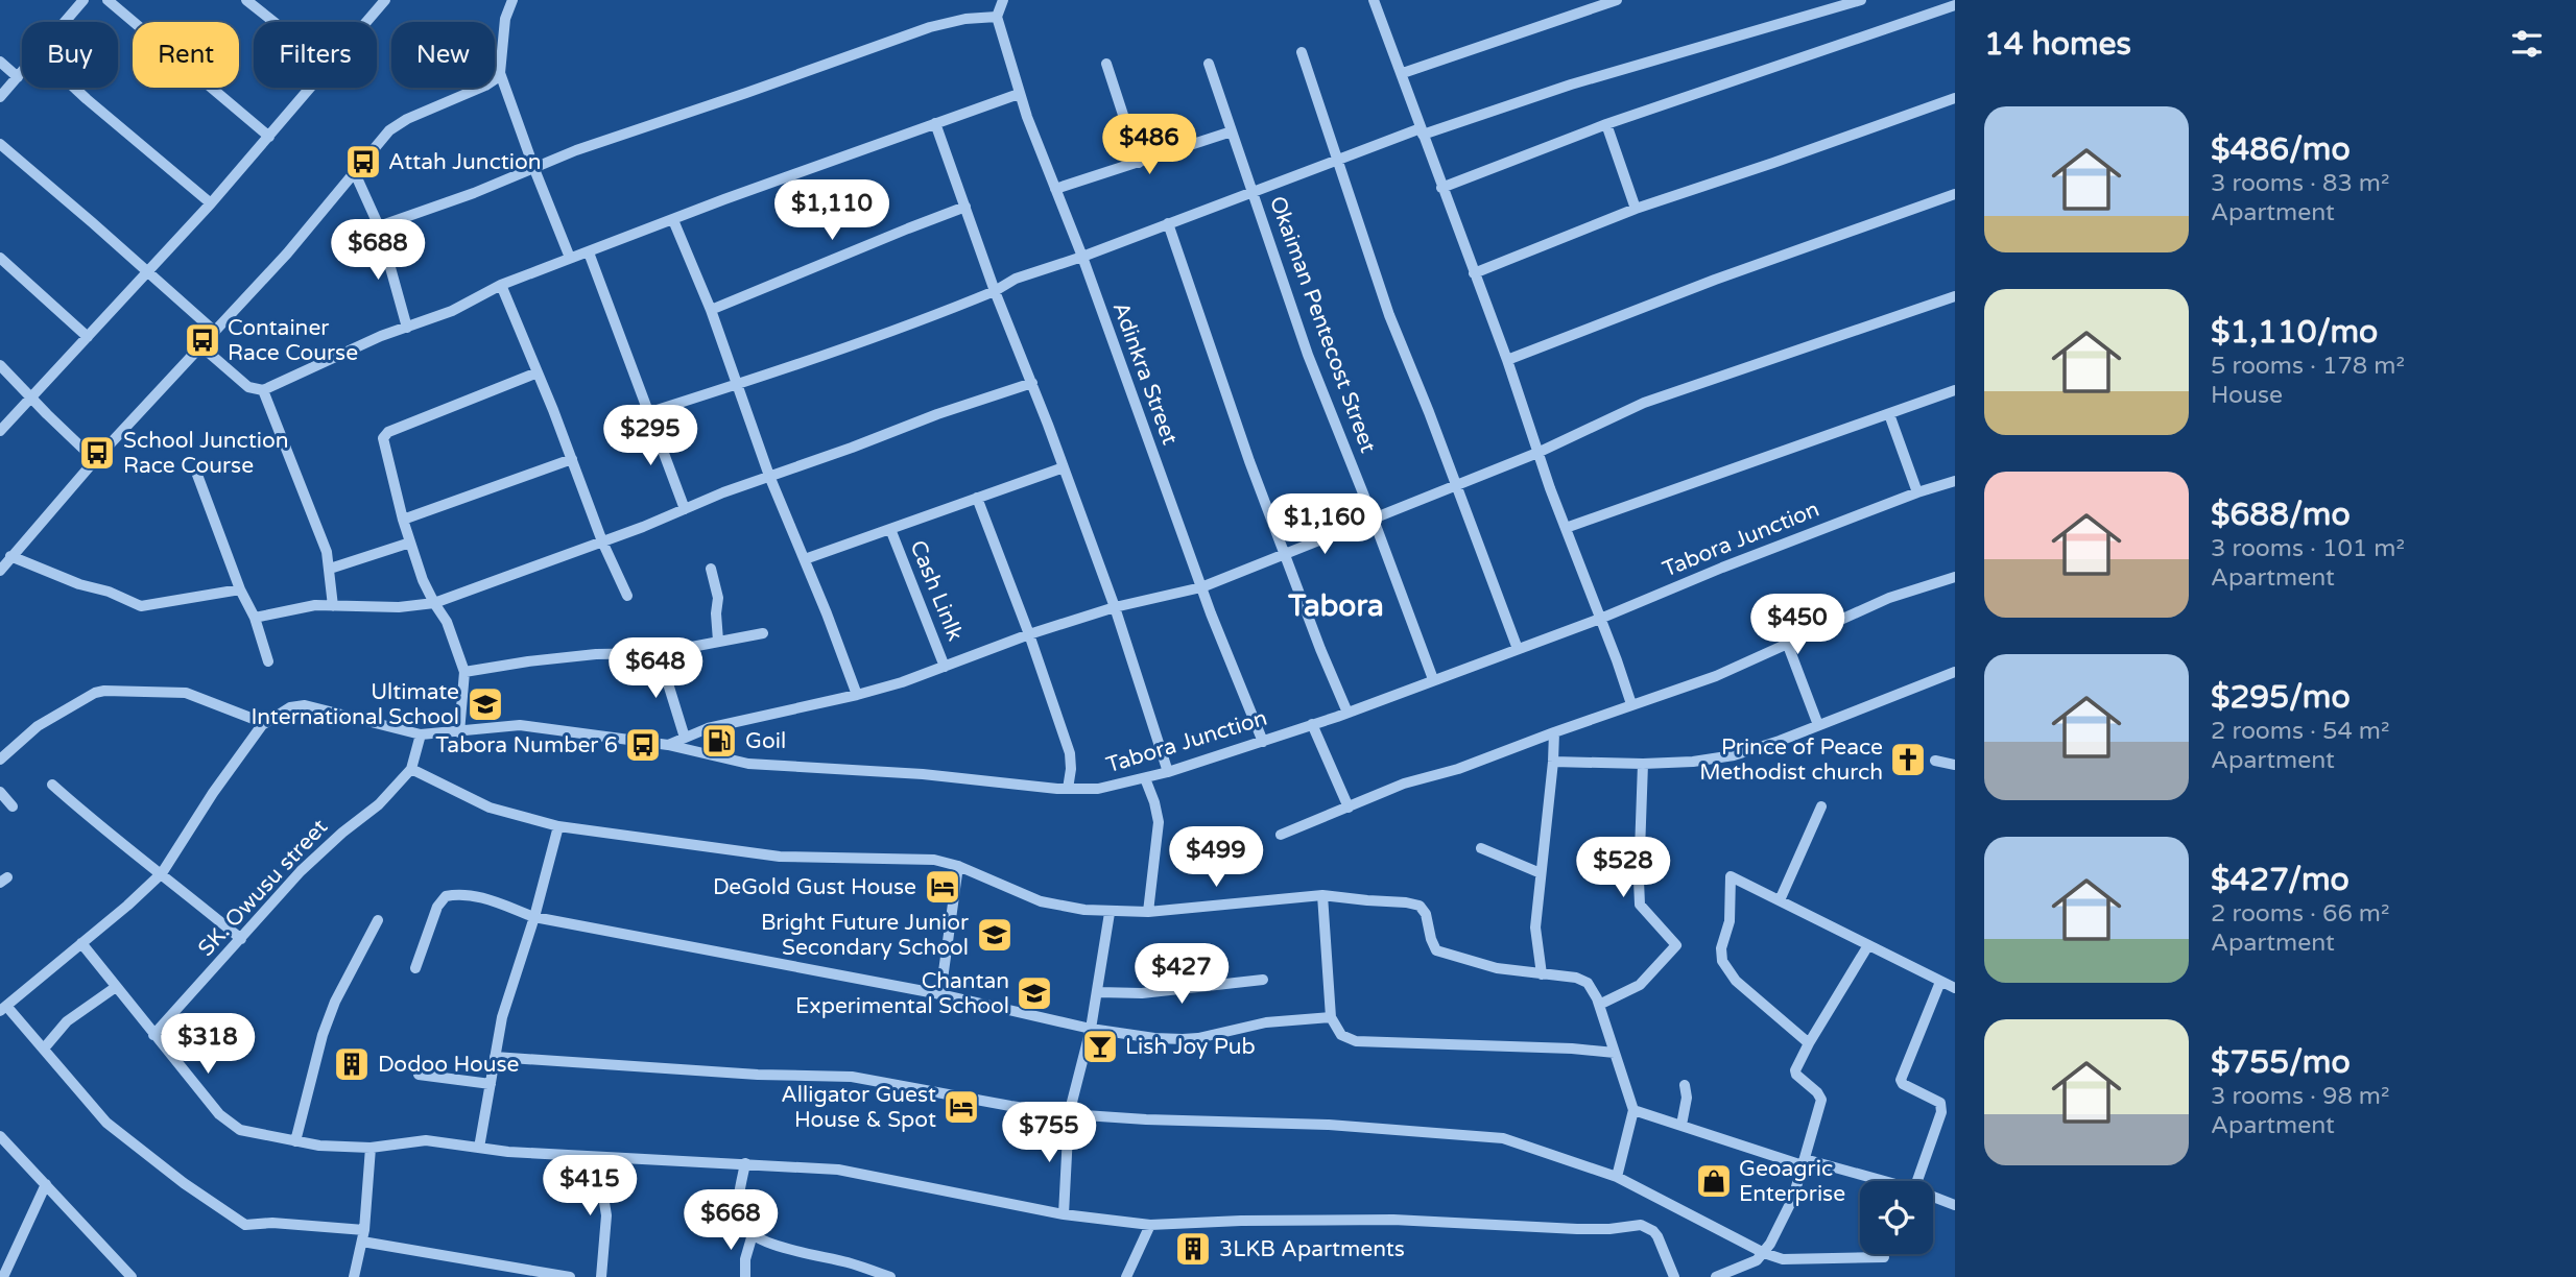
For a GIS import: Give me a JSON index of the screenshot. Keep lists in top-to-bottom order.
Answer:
{
  "streets": {
    "street": [
      "Okaiman Pentecost Street",
      "Adinkra Street",
      "Tabora Junction",
      "Cash Linlk",
      "SK. Owusu street"
    ]
  },
  "crossings": [
    ["Okaiman Pentecost Street", "Tabora Junction"],
    ["Adinkra Street", "Tabora Junction"],
    ["Tabora Junction", "SK. Owusu street"]
  ],
  "districts": ["Tabora"],
  "places": {
    "bus stop": [
      "Attah Junction",
      "Container Race Course",
      "School Junction Race Course",
      "Tabora Number 6"
    ],
    "school or university": ["Ultimate International School", "Bright Future Junior Secondary School", "Chantan Experimental School"],
    "fuel station": ["Goil"],
    "church": ["Prince of Peace Methodist church"],
    "hotel": ["DeGold Gust House", "Alligator Guest House & Spot"],
    "bar": ["Lish Joy Pub"],
    "building": ["Dodoo House", "3LKB Apartments"],
    "shop": ["Geoagric Enterprise"]
  },
  "page": {
    "heading": "14 homes",
    "chip": [
      "Buy",
      "Rent",
      "Filters",
      "New"
    ],
    "list": [
      {
        "name": "$486/mo",
        "note": "3 rooms · 83 m² · Apartment"
      },
      {
        "name": "$1,110/mo",
        "note": "5 rooms · 178 m² · House"
      },
      {
        "name": "$688/mo",
        "note": "3 rooms · 101 m² · Apartment"
      },
      {
        "name": "$295/mo",
        "note": "2 rooms · 54 m² · Apartment"
      },
      {
        "name": "$427/mo",
        "note": "2 rooms · 66 m² · Apartment"
      },
      {
        "name": "$755/mo",
        "note": "3 rooms · 98 m² · Apartment"
      }
    ],
    "price": [
      "$486",
      "$1,110",
      "$688",
      "$295",
      "$1,160",
      "$450",
      "$648",
      "$499",
      "$528",
      "$427",
      "$318",
      "$755",
      "$415",
      "$668"
    ]
  }
}
